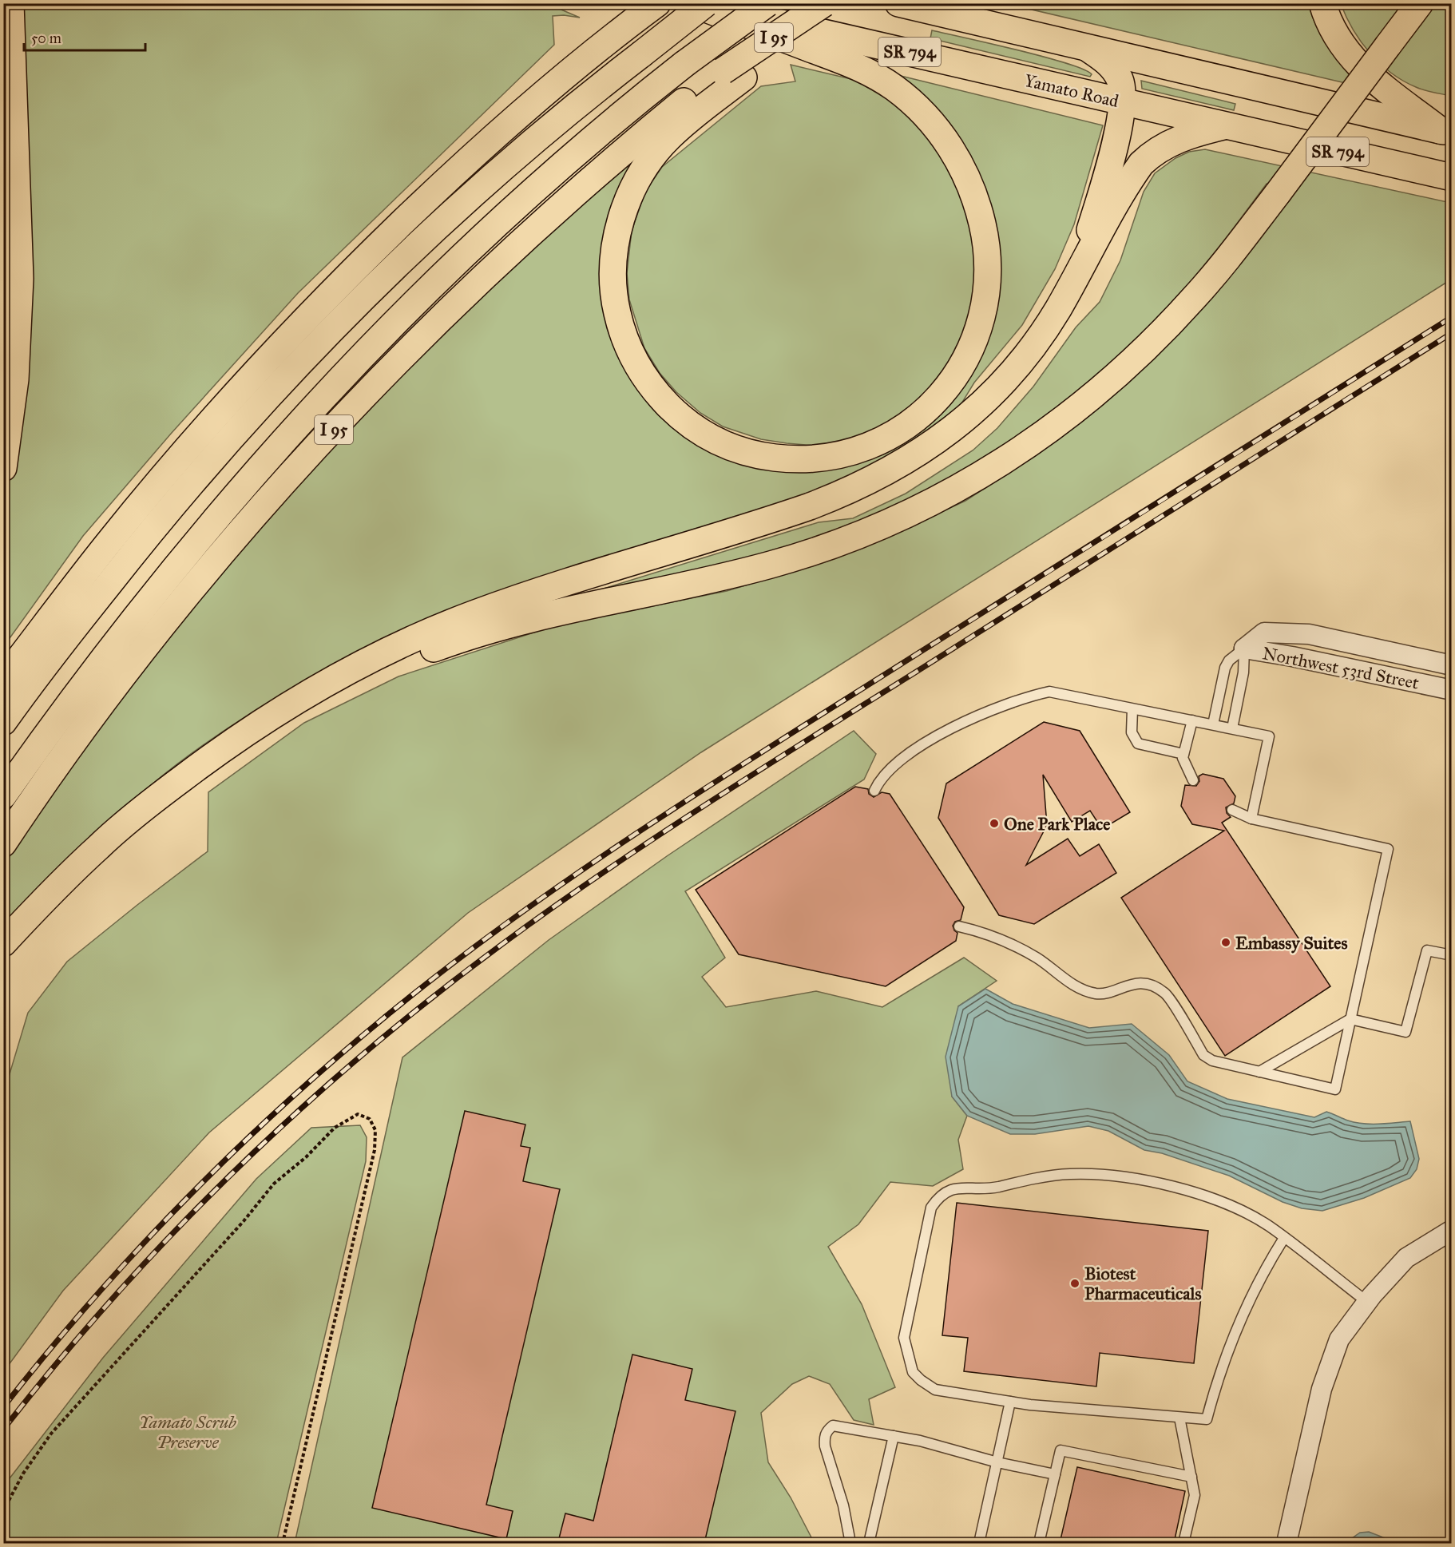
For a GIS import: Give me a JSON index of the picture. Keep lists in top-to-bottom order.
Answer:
{
  "streets": {
    "main road": ["I 95", "SR 794", "Yamato Road"],
    "street": ["Northwest 53rd Street"]
  },
  "parks": ["Yamato Scrub Preserve"],
  "places": ["One Park Place", "Embassy Suites", "Biotest Pharmaceuticals"],
  "scale_bar": "50 m"
}
